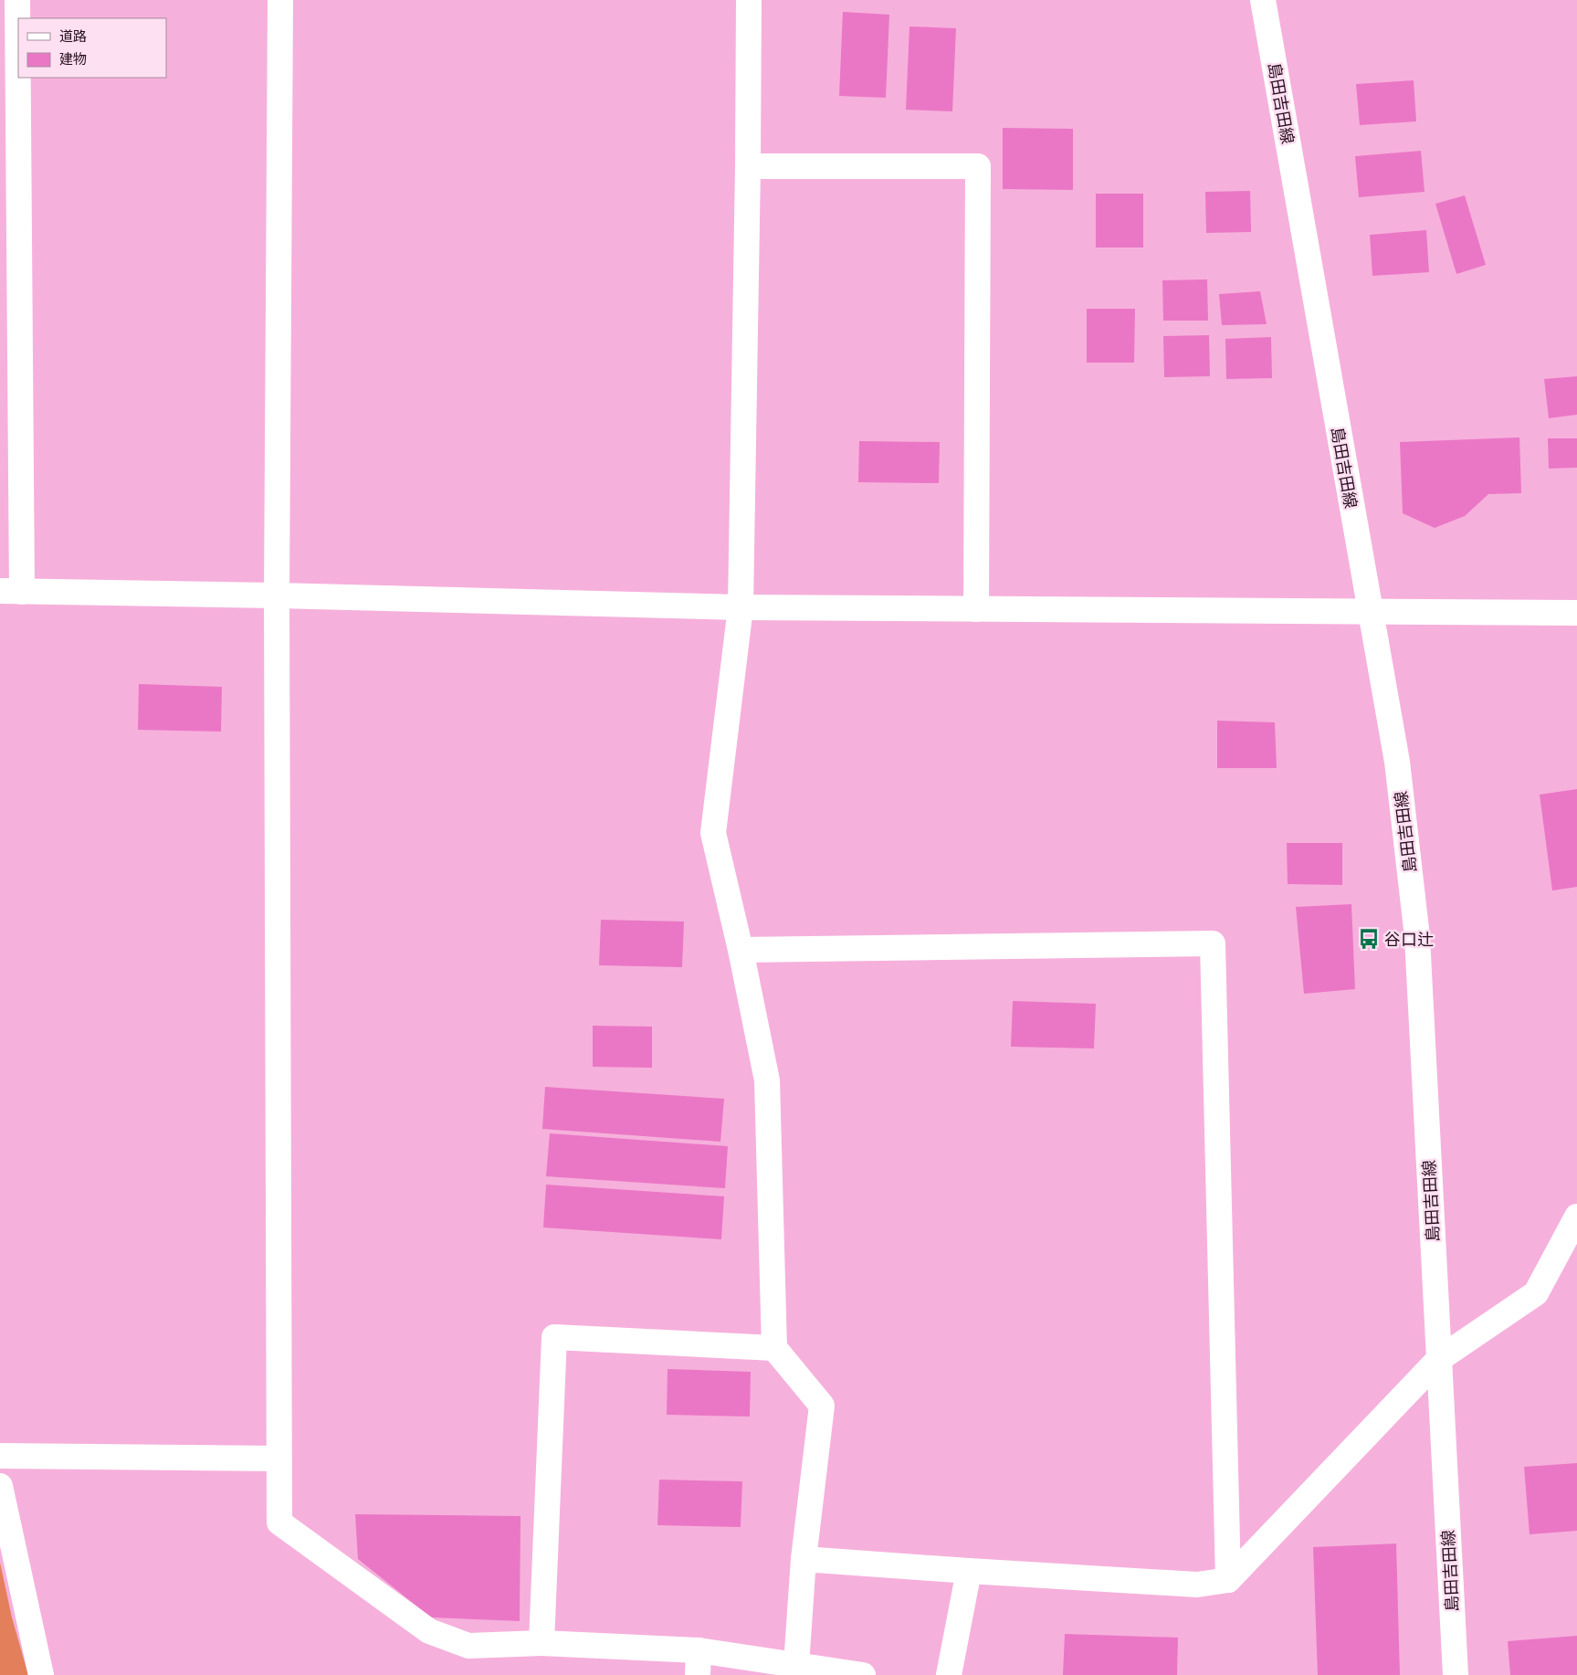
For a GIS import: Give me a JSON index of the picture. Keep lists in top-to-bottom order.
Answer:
{
  "streets": {
    "street": ["島田吉田線"]
  },
  "places": {
    "bus stop": ["谷口辻"]
  },
  "legend": ["道路", "建物"]
}
